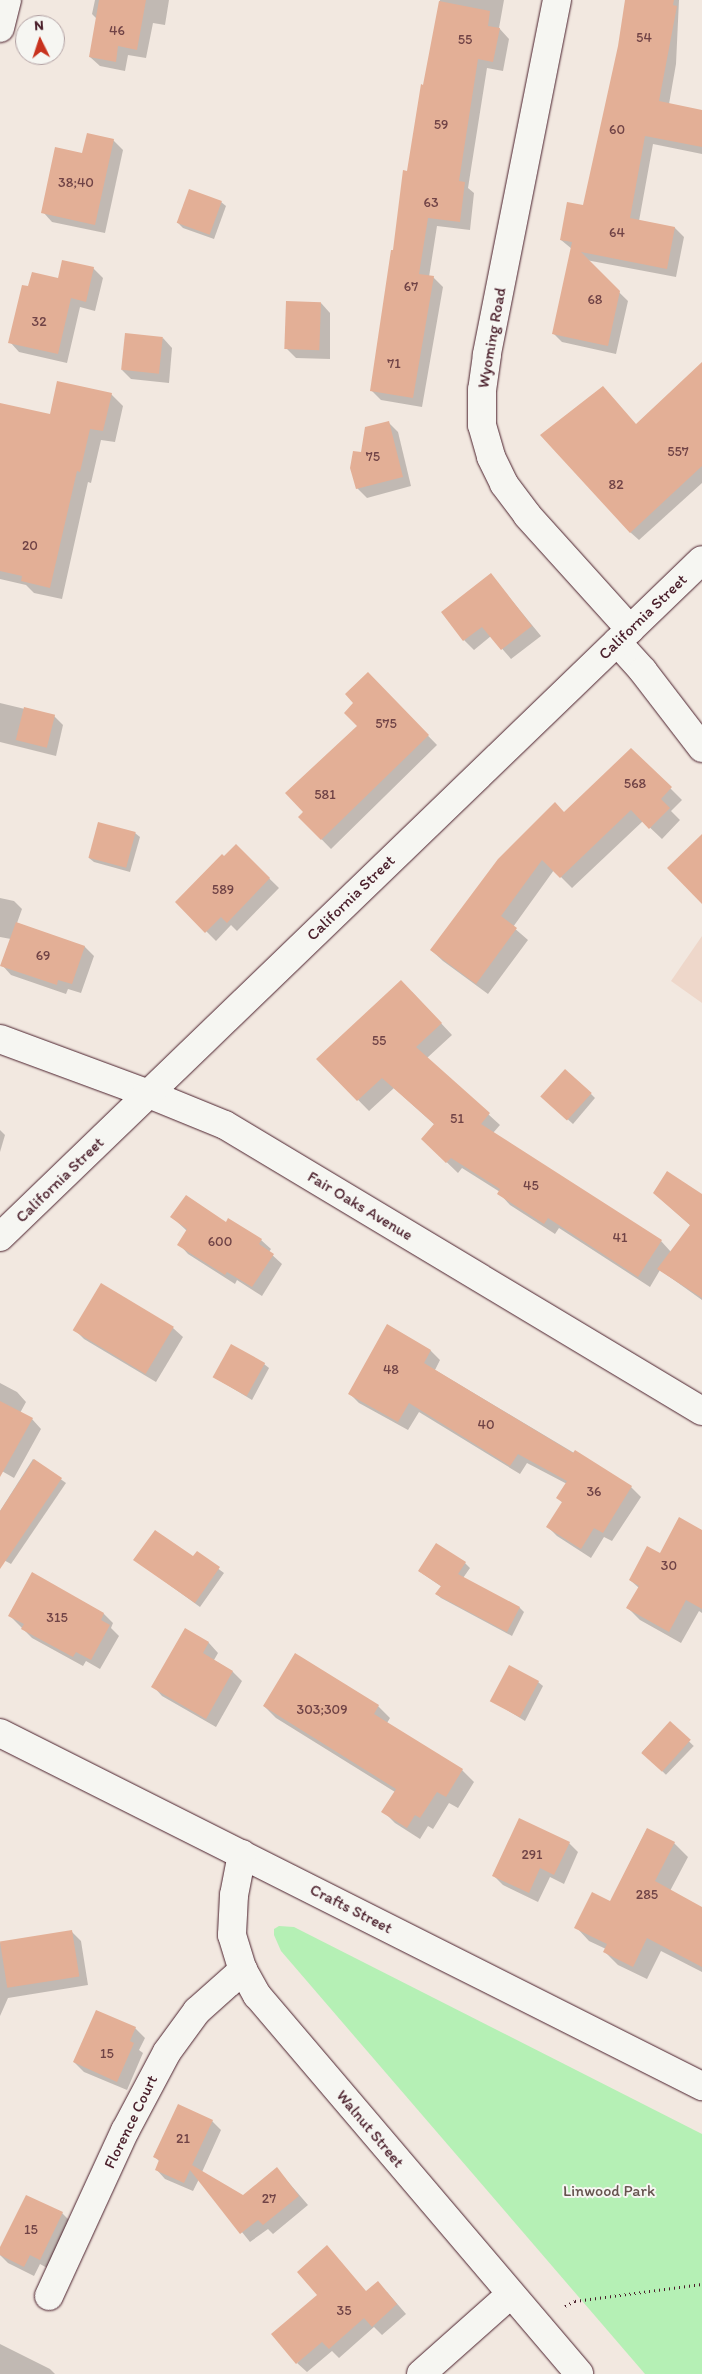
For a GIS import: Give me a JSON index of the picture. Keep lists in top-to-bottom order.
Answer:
{
  "streets": {
    "street": [
      "Wyoming Road",
      "California Street",
      "Fair Oaks Avenue",
      "Crafts Street",
      "Florence Court",
      "Walnut Street"
    ]
  },
  "crossings": [
    ["Wyoming Road", "California Street"],
    ["California Street", "Fair Oaks Avenue"],
    ["Crafts Street", "Walnut Street"],
    ["Florence Court", "Walnut Street"]
  ],
  "parks": ["Linwood Park"],
  "house_numbers": [
    "46",
    "54",
    "55",
    "59",
    "60",
    "38;40",
    "63",
    "64",
    "67",
    "68",
    "32",
    "71",
    "557",
    "75",
    "82",
    "20",
    "575",
    "568",
    "581",
    "589",
    "69",
    "55",
    "51",
    "45",
    "41",
    "600",
    "48",
    "40",
    "36",
    "30",
    "315",
    "303;309",
    "291",
    "285",
    "15",
    "21",
    "27",
    "15",
    "35"
  ],
  "north": "top"
}
